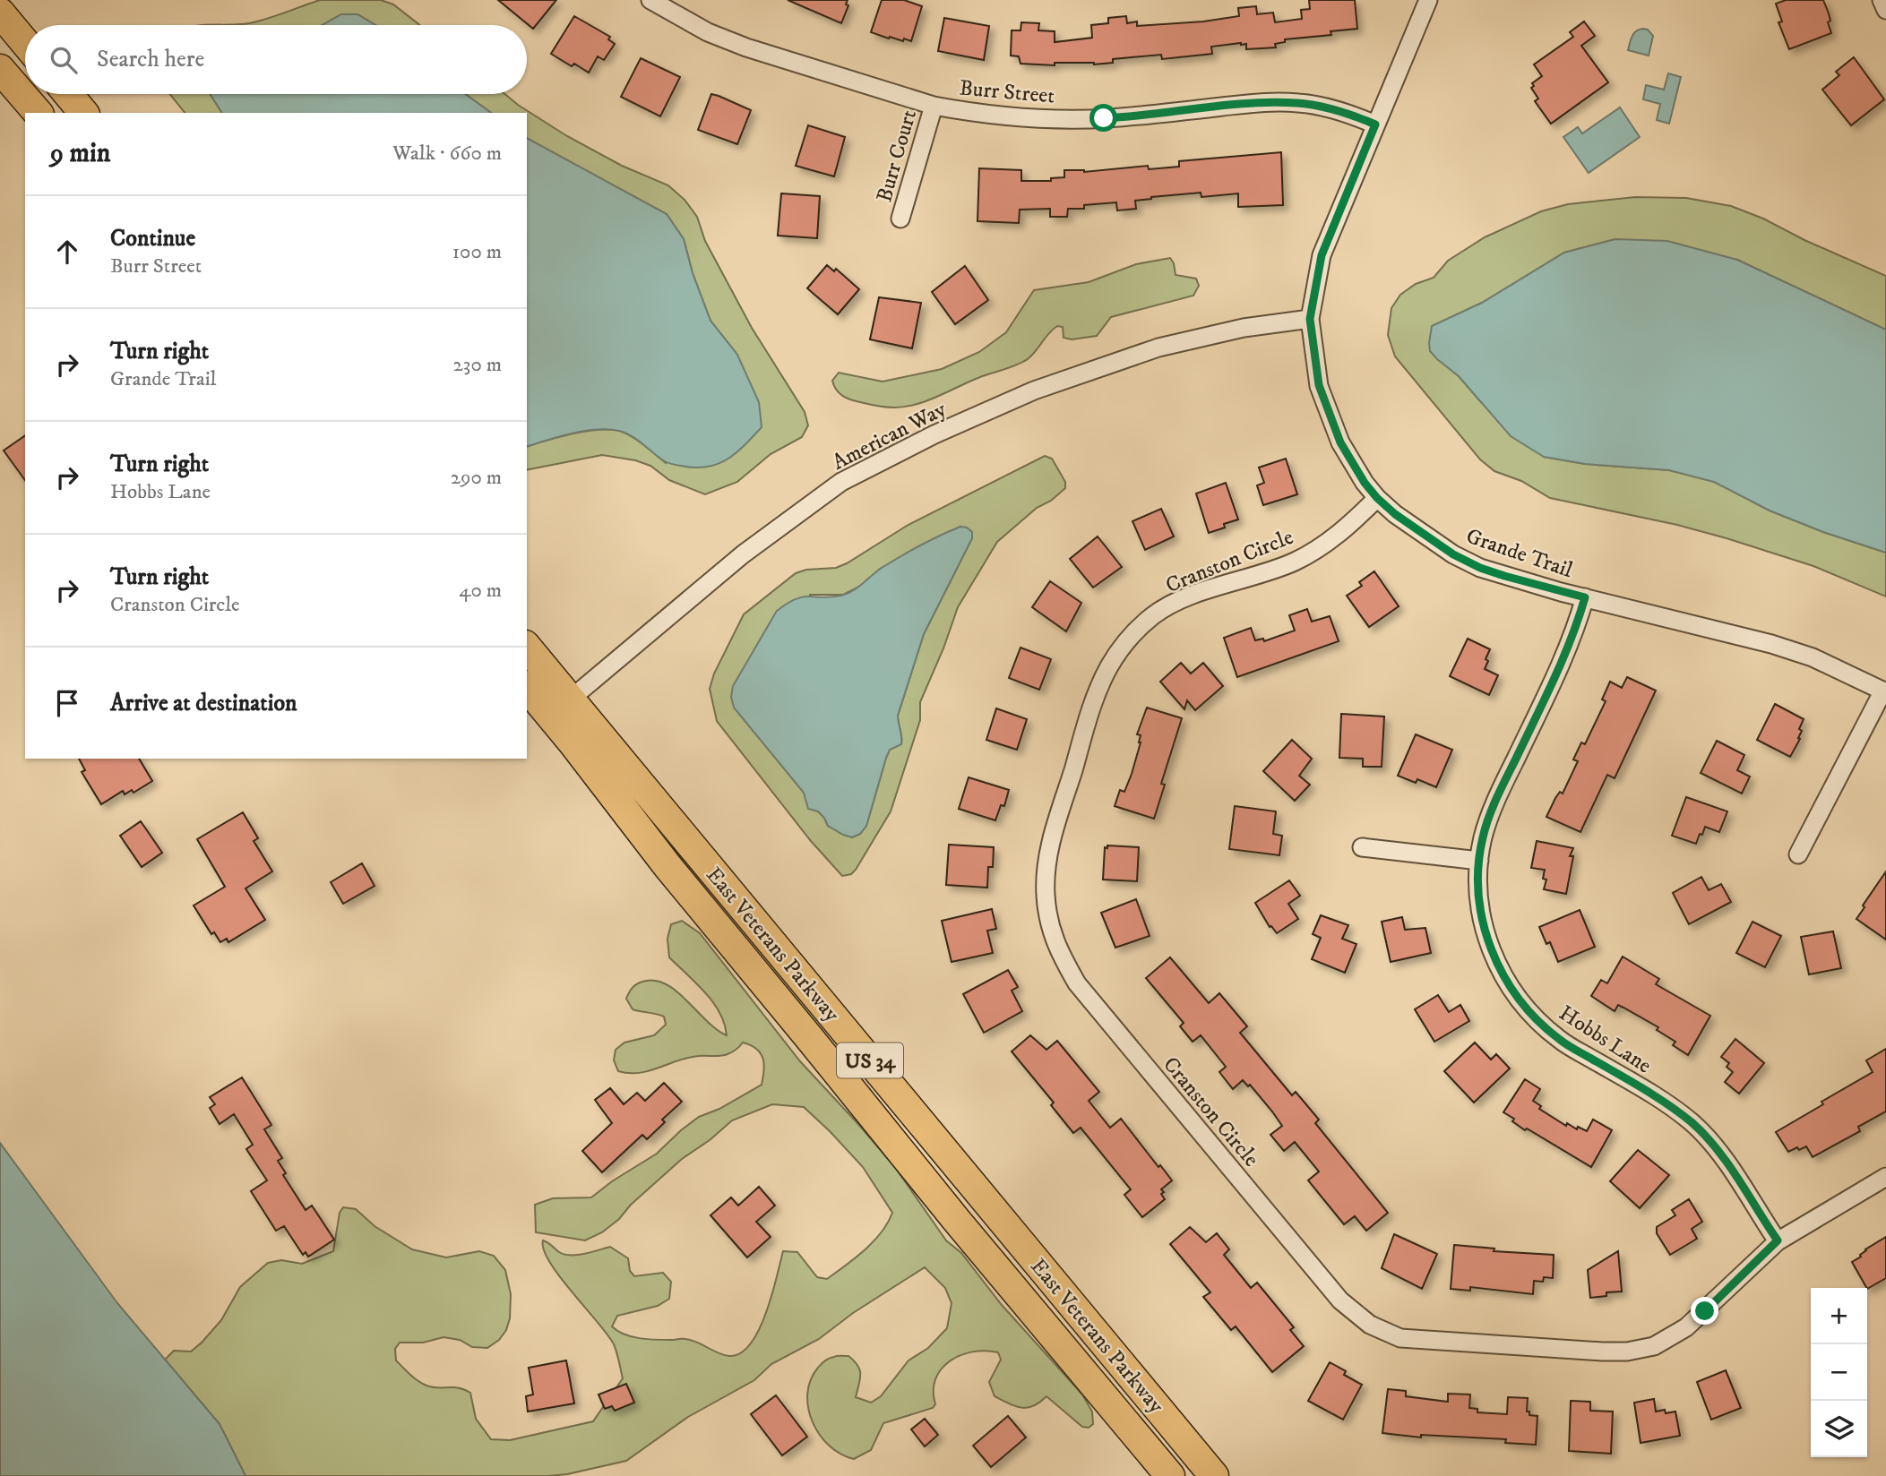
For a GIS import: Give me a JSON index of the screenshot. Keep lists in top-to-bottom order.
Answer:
{
  "streets": {
    "main road": ["East Veterans Parkway", "US 34"],
    "street": [
      "Burr Street",
      "Burr Court",
      "American Way",
      "Grande Trail",
      "Cranston Circle",
      "Hobbs Lane"
    ]
  },
  "crossings": [
    ["Burr Street", "Burr Court"],
    ["Burr Street", "Grande Trail"],
    ["American Way", "Grande Trail"],
    ["American Way", "East Veterans Parkway"],
    ["Grande Trail", "Cranston Circle"],
    ["Grande Trail", "Hobbs Lane"],
    ["Cranston Circle", "Hobbs Lane"]
  ],
  "page": {
    "search": "Search here",
    "heading": ["9 min", "Walk · 660 m"],
    "list": [
      ["Continue", "Burr Street", "100 m"],
      ["Turn right", "Grande Trail", "230 m"],
      ["Turn right", "Hobbs Lane", "290 m"],
      ["Turn right", "Cranston Circle", "40 m"],
      "Arrive at destination"
    ],
    "map_buttons": ["+", "−"]
  }
}
